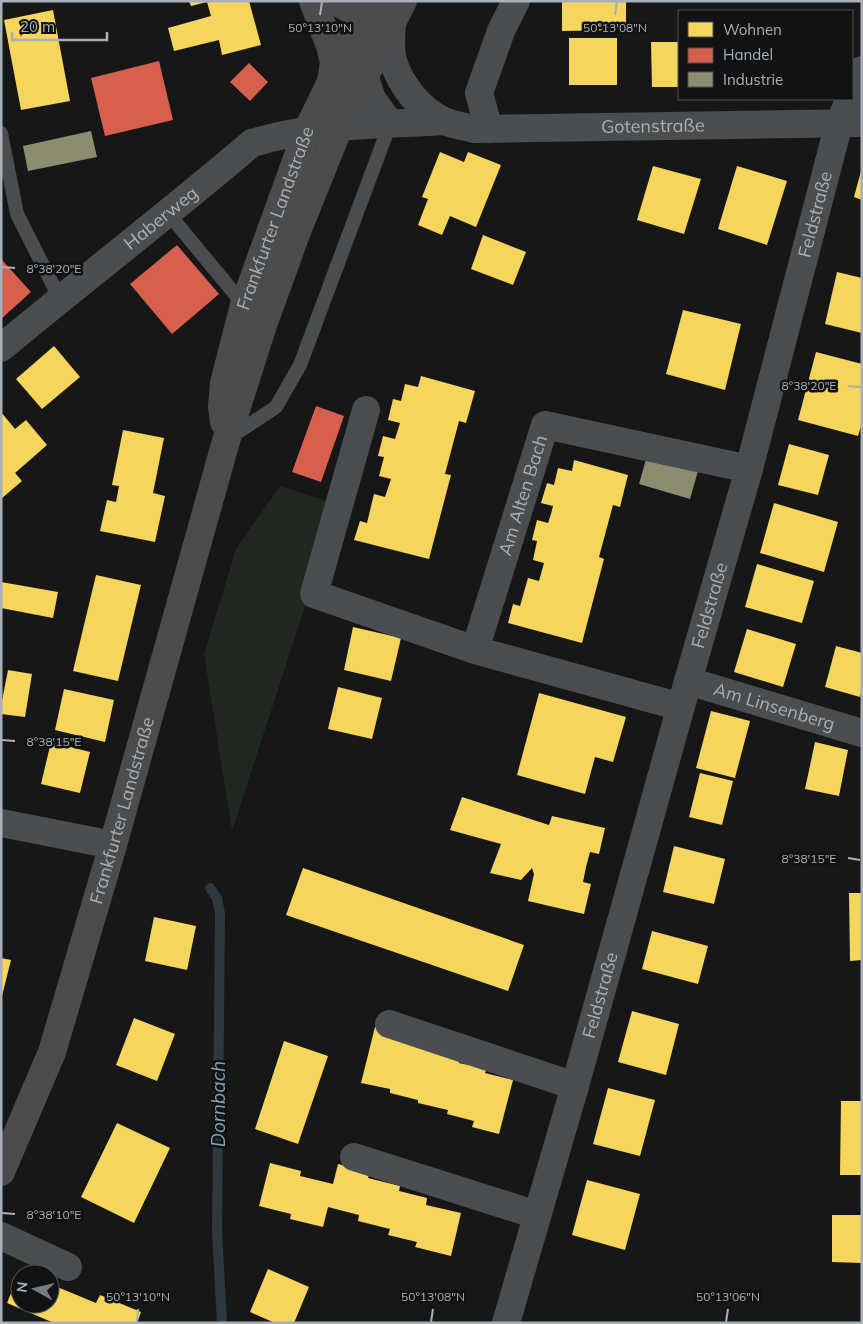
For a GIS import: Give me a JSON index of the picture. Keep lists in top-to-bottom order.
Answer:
{
  "streets": {
    "street": [
      "Gotenstraße",
      "Feldstraße",
      "Haberweg",
      "Frankfurter Landstraße",
      "Am Alten Bach",
      "Am Linsenberg"
    ]
  },
  "crossings": [
    ["Gotenstraße", "Feldstraße"],
    ["Gotenstraße", "Haberweg"],
    ["Gotenstraße", "Frankfurter Landstraße"],
    ["Feldstraße", "Am Alten Bach"],
    ["Feldstraße", "Am Linsenberg"],
    ["Haberweg", "Frankfurter Landstraße"]
  ],
  "water": ["Dornbach"],
  "legend": ["Wohnen", "Handel", "Industrie"],
  "scale_bar": "20 m",
  "north": "left",
  "coordinates": [
    "50°13'10\"N",
    "50°13'08\"N",
    "8°38'20\"E",
    "8°38'15\"E",
    "8°38'10\"E",
    "50°13'06\"N"
  ]
}
